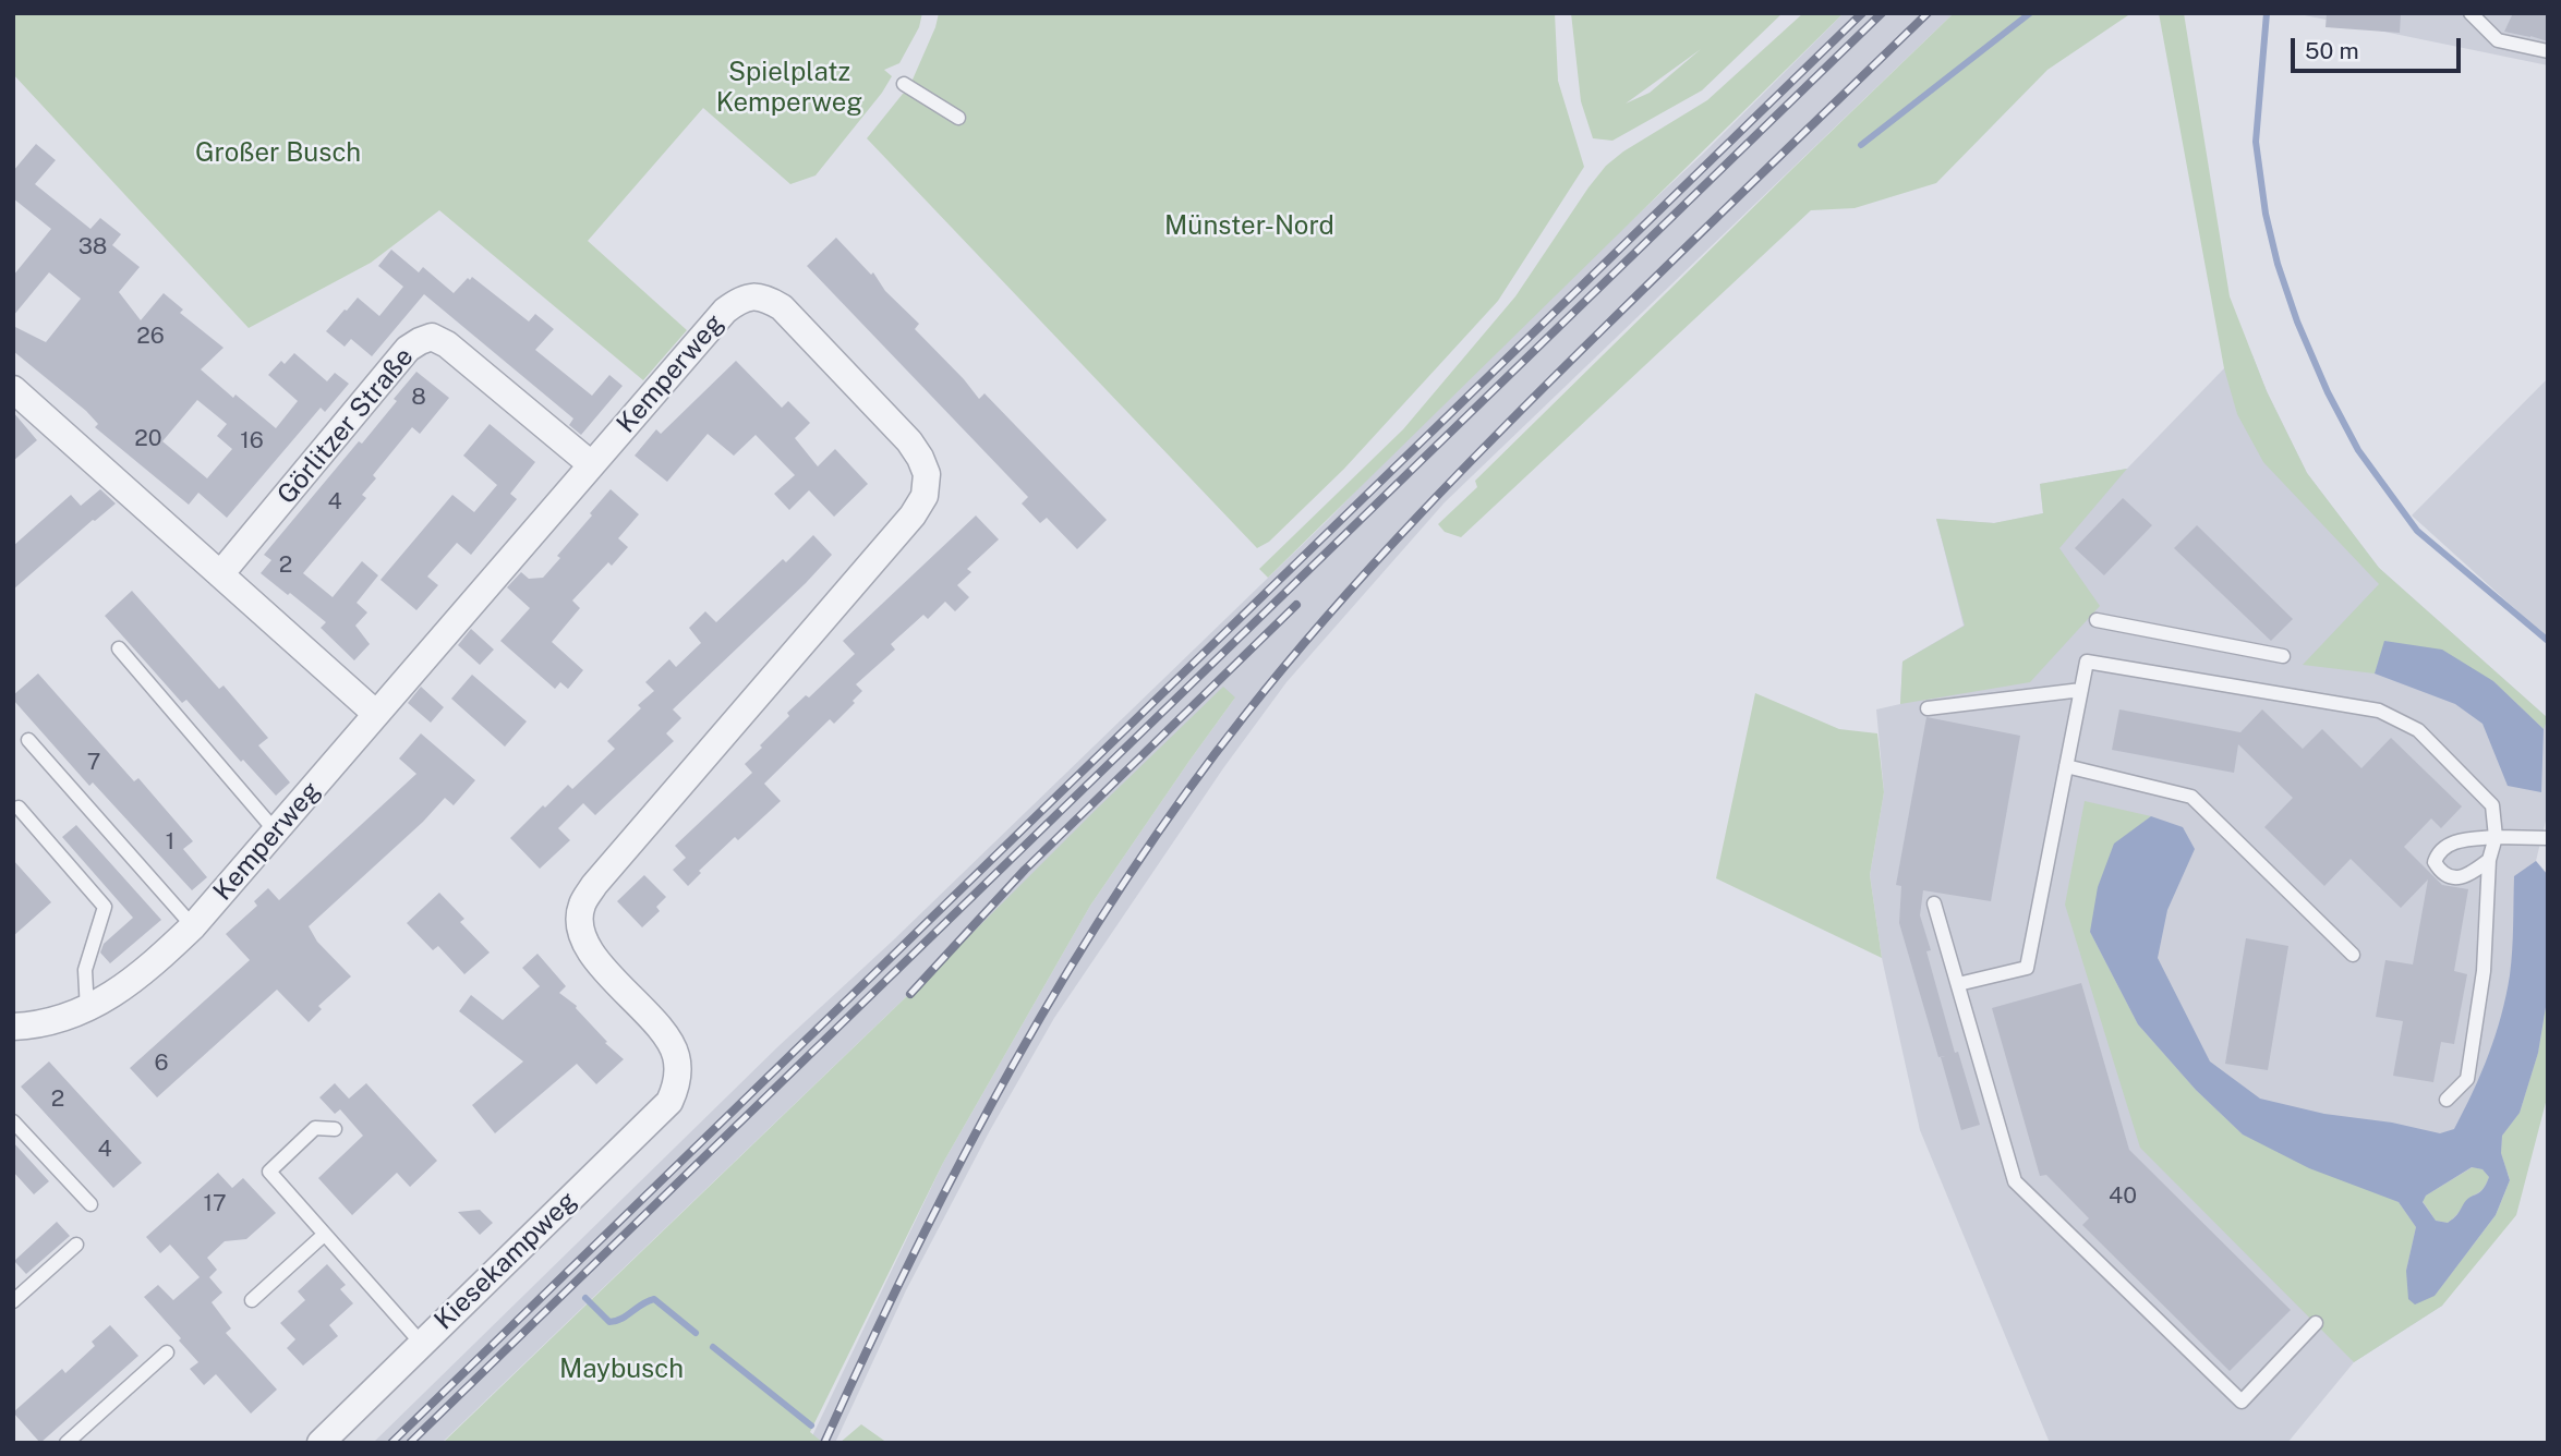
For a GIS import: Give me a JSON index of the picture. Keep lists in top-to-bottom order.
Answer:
{
  "streets": {
    "street": ["Kemperweg", "Görlitzer Straße", "Kiesekampweg"]
  },
  "crossings": [
    ["Kemperweg", "Görlitzer Straße"],
    ["Kemperweg", "Kiesekampweg"]
  ],
  "parks": [
    "Spielplatz Kemperweg",
    "Großer Busch",
    "Münster-Nord",
    "Maybusch"
  ],
  "house_numbers": [
    "38",
    "26",
    "8",
    "20",
    "16",
    "4",
    "2",
    "7",
    "1",
    "6",
    "2",
    "4",
    "40",
    "17"
  ],
  "scale_bar": "50 m"
}
